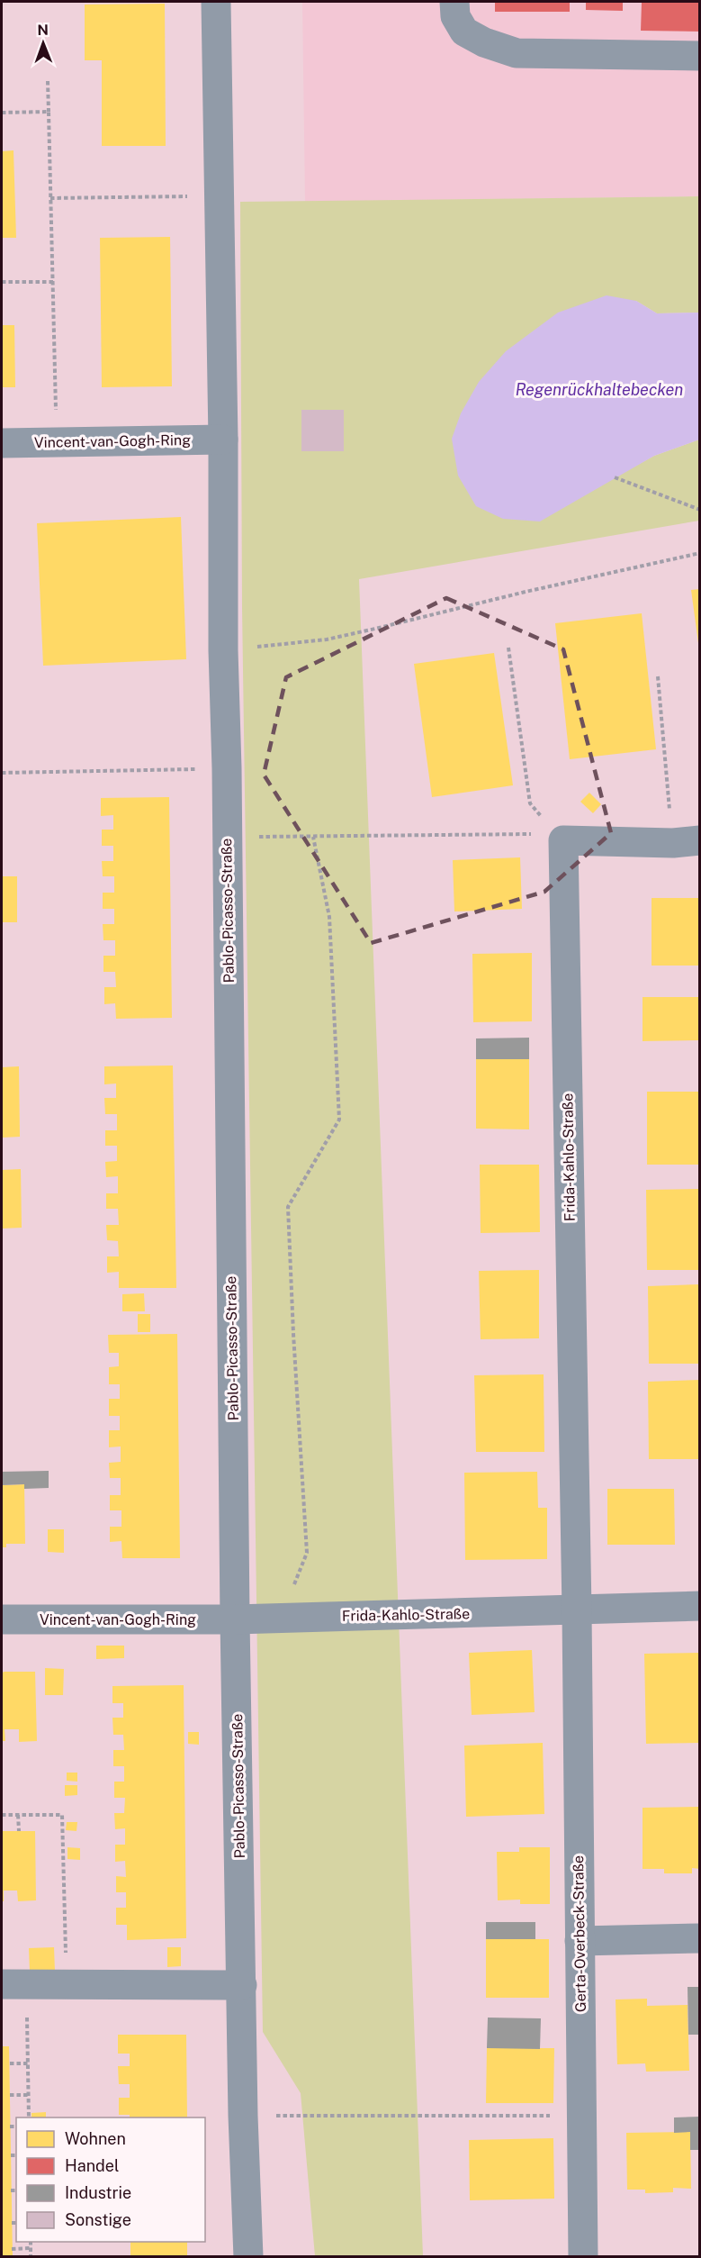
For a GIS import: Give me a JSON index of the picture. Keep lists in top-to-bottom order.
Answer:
{
  "streets": {
    "street": [
      "Vincent-van-Gogh-Ring",
      "Pablo-Picasso-Straße",
      "Frida-Kahlo-Straße",
      "Gerta-Overbeck-Straße"
    ]
  },
  "crossings": [
    ["Vincent-van-Gogh-Ring", "Pablo-Picasso-Straße"],
    ["Vincent-van-Gogh-Ring", "Frida-Kahlo-Straße"],
    ["Pablo-Picasso-Straße", "Frida-Kahlo-Straße"],
    ["Frida-Kahlo-Straße", "Gerta-Overbeck-Straße"]
  ],
  "water": ["Regenrückhaltebecken"],
  "legend": [
    "Wohnen",
    "Handel",
    "Industrie",
    "Sonstige"
  ],
  "north": "top"
}
